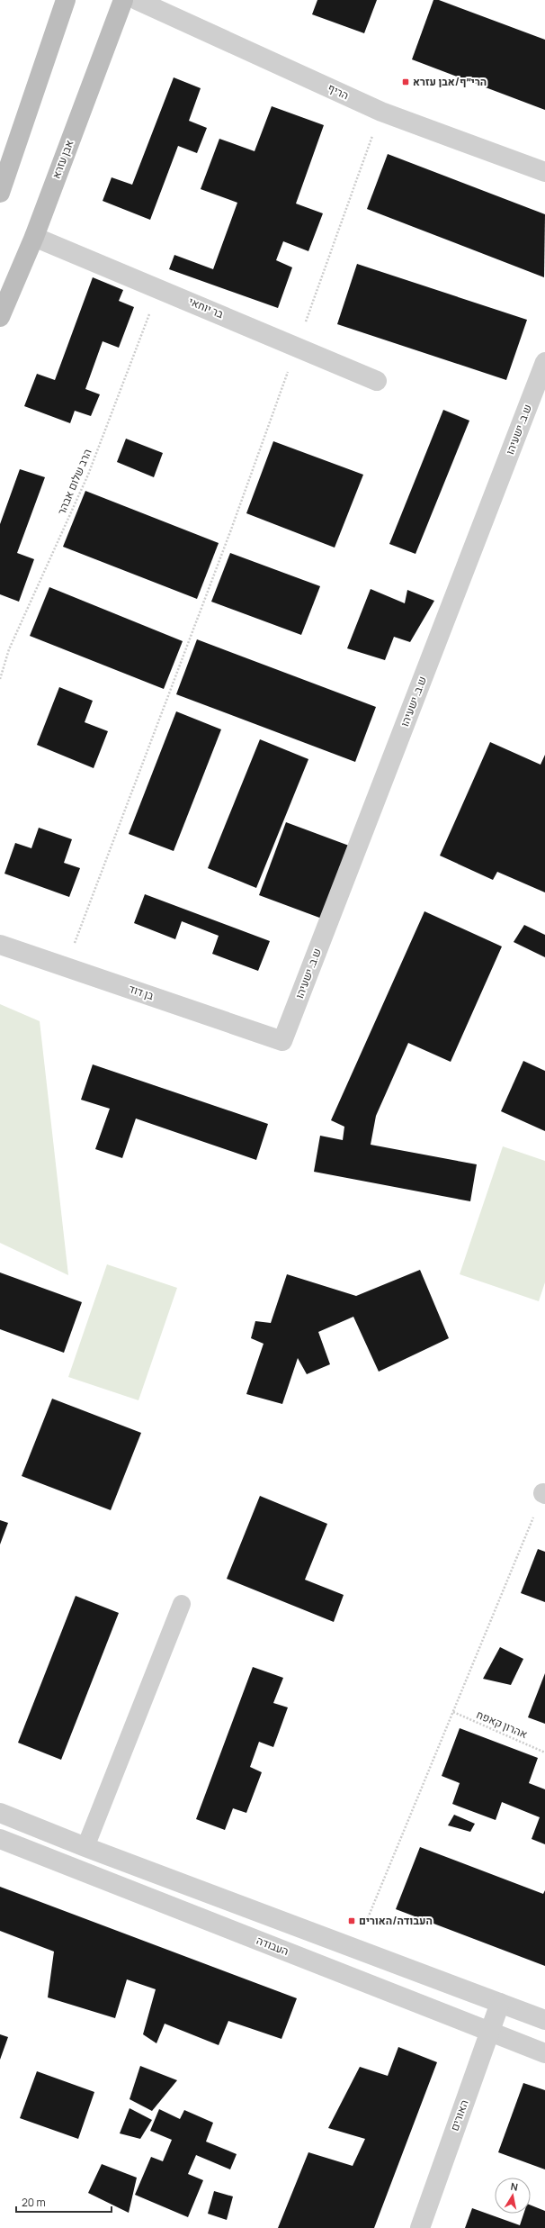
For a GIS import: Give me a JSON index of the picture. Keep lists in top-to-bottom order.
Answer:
{
  "streets": {
    "street": [
      "הריף",
      "אבן עזרא",
      "בר יוחאי",
      "ש.ב. ישעיהו",
      "בן דוד",
      "העבודה",
      "האורים"
    ],
    "path": ["הרב שלום אבהר", "אהרון קאפח"]
  },
  "crossings": [
    ["אבן עזרא", "בר יוחאי"],
    ["בר יוחאי", "הרב שלום אבהר"],
    ["ש.ב. ישעיהו", "בן דוד"],
    ["העבודה", "האורים"]
  ],
  "places": {
    "transit": ["הרי״ף/אבן עזרא", "העבודה/האורים"]
  },
  "scale_bar": "20 m",
  "north": "top"
}
